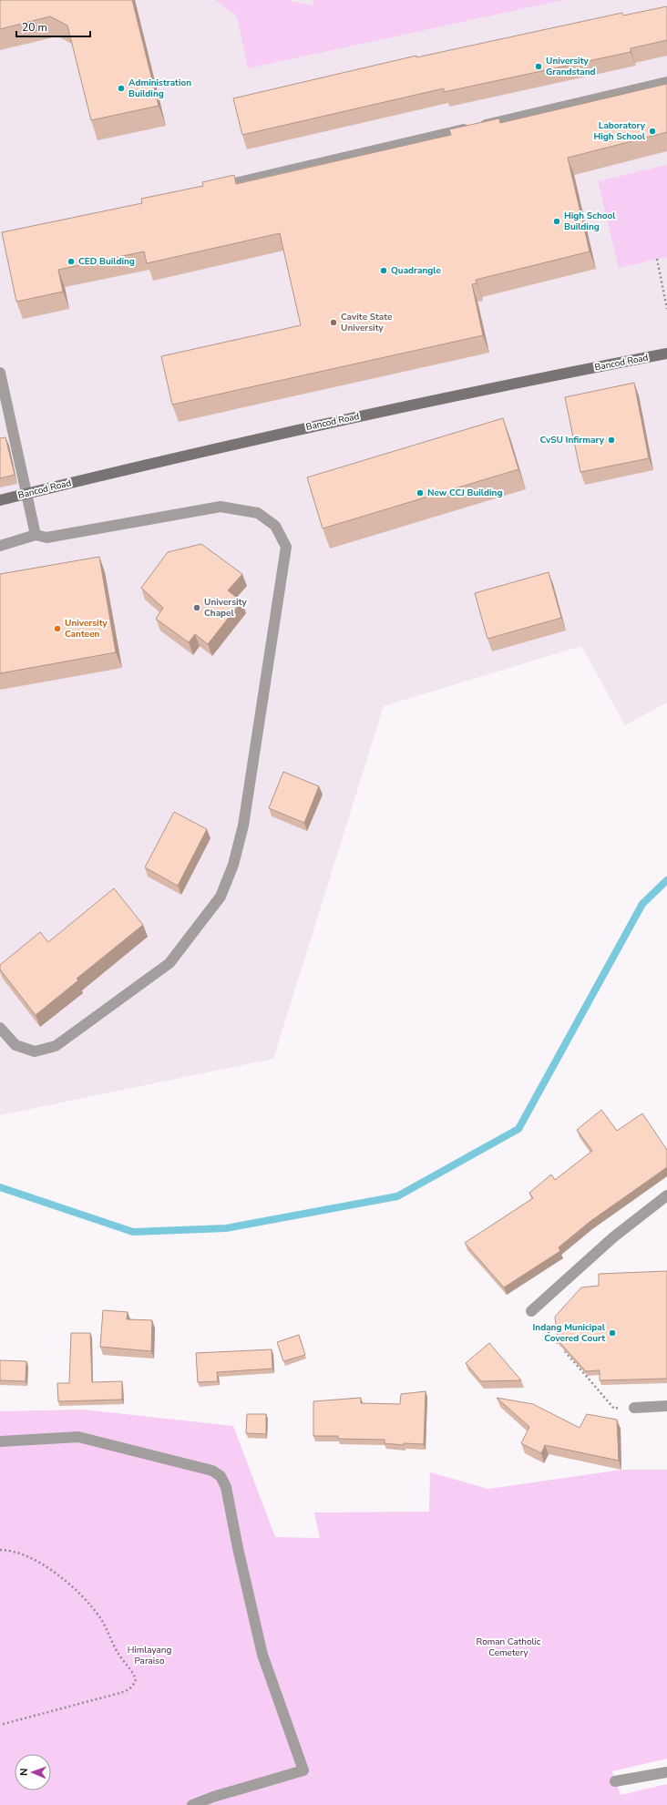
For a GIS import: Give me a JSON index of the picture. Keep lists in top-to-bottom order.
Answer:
{
  "streets": {
    "street": ["Bancod Road"]
  },
  "parks": ["Roman Catholic Cemetery", "Himlayang Paraiso"],
  "places": [
    "University Grandstand",
    "Administration Building",
    "Laboratory High School",
    "High School Building",
    "CED Building",
    "Quadrangle",
    "Cavite State University",
    "CvSU Infirmary",
    "New CCJ Building",
    "University Chapel",
    "University Canteen",
    "Indang Municipal Covered Court"
  ],
  "scale_bar": "20 m",
  "north": "left"
}
